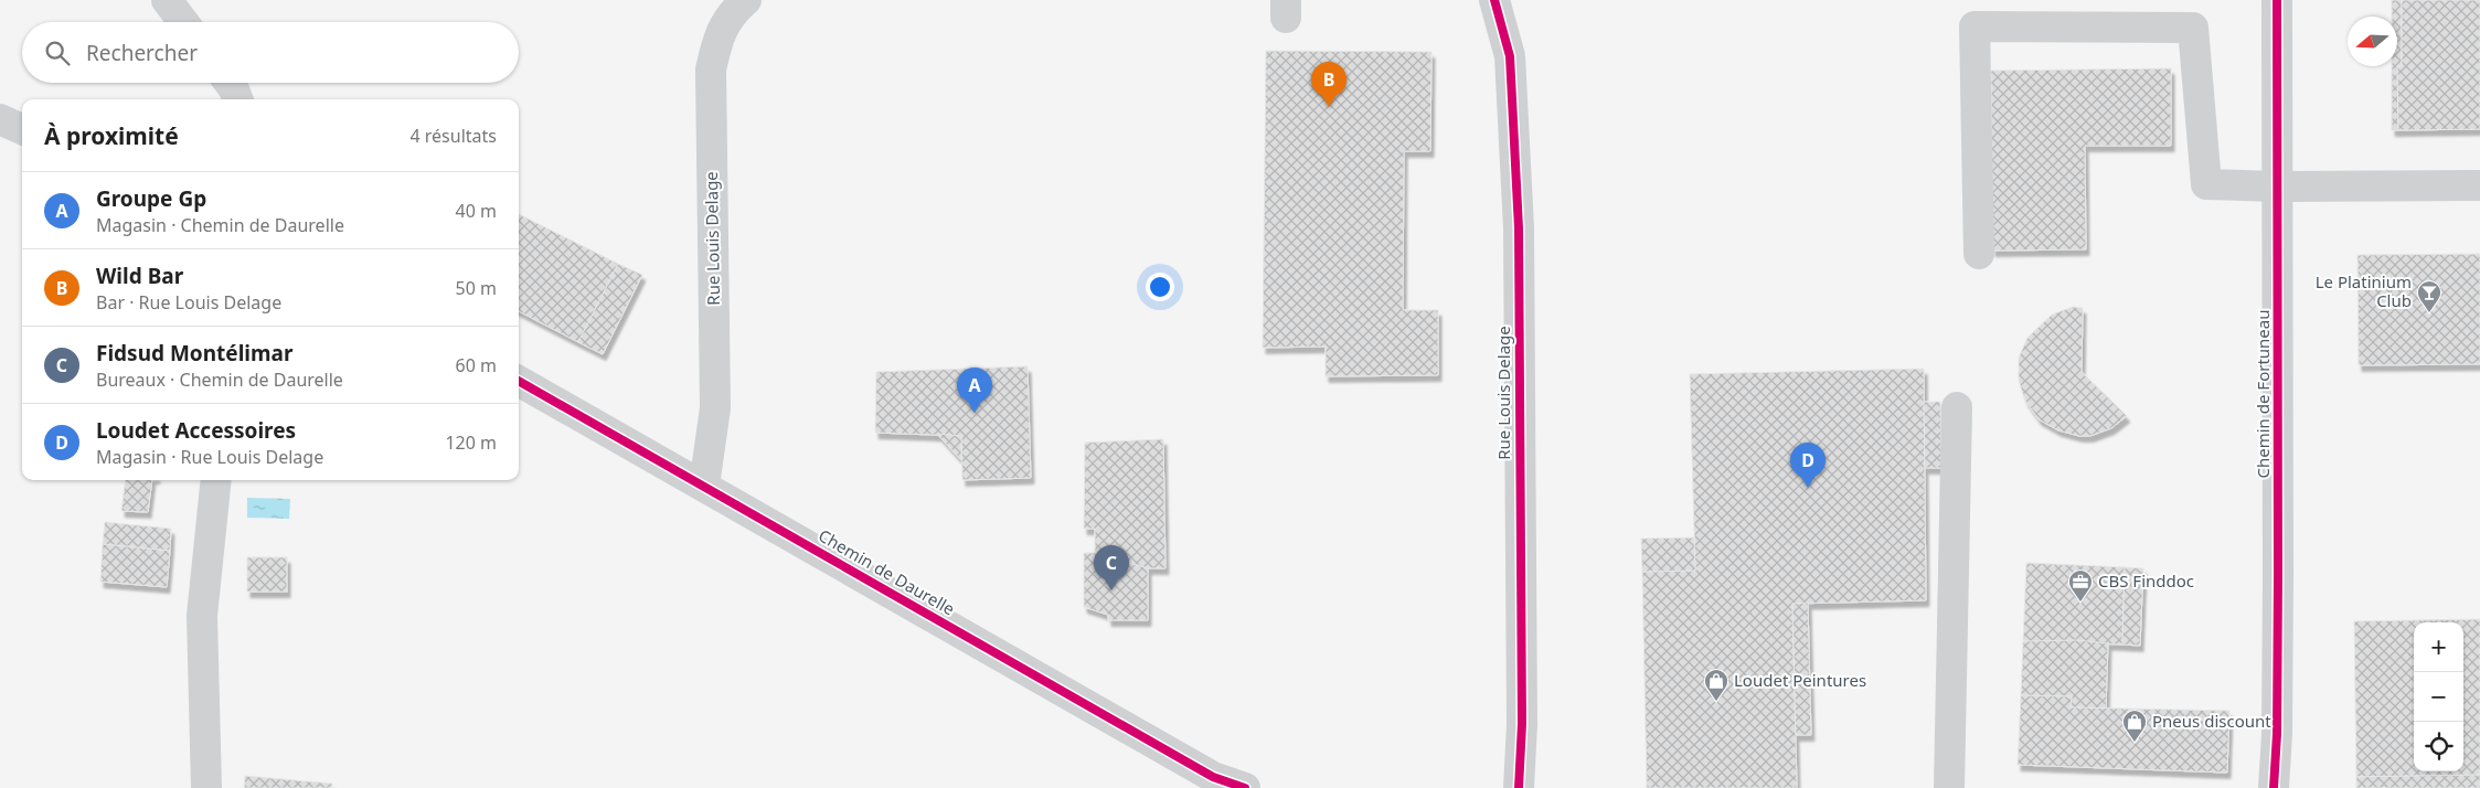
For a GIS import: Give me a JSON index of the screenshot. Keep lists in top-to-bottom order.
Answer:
{
  "streets": {
    "street": ["Rue Louis Delage", "Chemin de Fortuneau", "Chemin de Daurelle"]
  },
  "crossings": [
    ["Rue Louis Delage", "Chemin de Daurelle"]
  ],
  "places": {
    "bar": ["Le Platinium Club"],
    "office": ["CBS Finddoc"],
    "shop": ["Loudet Peintures", "Pneus discount"]
  },
  "north": "left",
  "page": {
    "search": "Rechercher",
    "pins": [
      "B",
      "A",
      "D",
      "C"
    ],
    "heading": ["À proximité", "4 résultats"],
    "list": [
      {
        "mark": "A",
        "name": "Groupe Gp",
        "note": "Magasin · Chemin de Daurelle",
        "value": "40 m"
      },
      {
        "mark": "B",
        "name": "Wild Bar",
        "note": "Bar · Rue Louis Delage",
        "value": "50 m"
      },
      {
        "mark": "C",
        "name": "Fidsud Montélimar",
        "note": "Bureaux · Chemin de Daurelle",
        "value": "60 m"
      },
      {
        "mark": "D",
        "name": "Loudet Accessoires",
        "note": "Magasin · Rue Louis Delage",
        "value": "120 m"
      }
    ],
    "map_buttons": ["+", "−"]
  }
}
